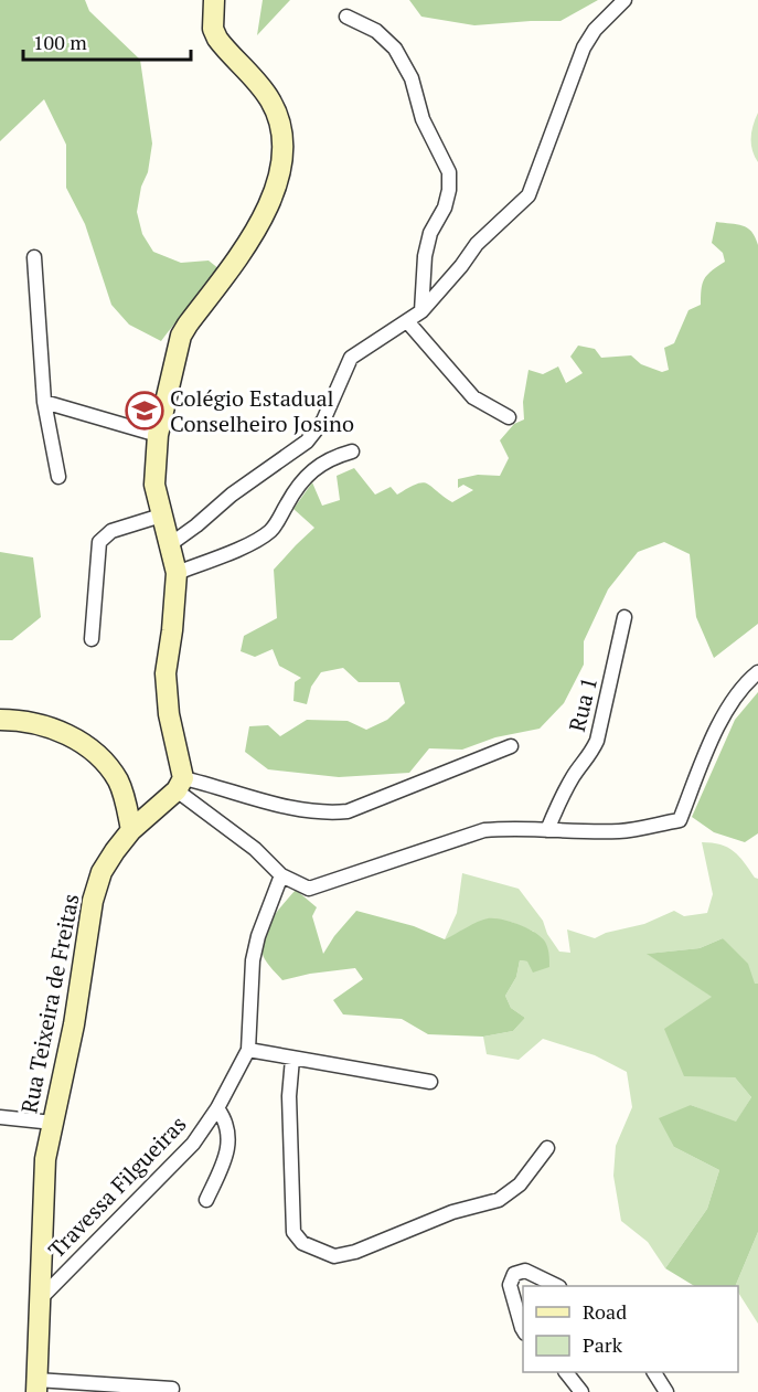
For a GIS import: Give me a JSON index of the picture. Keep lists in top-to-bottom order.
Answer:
{
  "streets": {
    "street": ["Rua 1", "Rua Teixeira de Freitas", "Travessa Filgueiras"]
  },
  "crossings": [
    ["Rua Teixeira de Freitas", "Travessa Filgueiras"]
  ],
  "places": {
    "school or university": ["Colégio Estadual Conselheiro Josino"]
  },
  "legend": ["Road", "Park"],
  "scale_bar": "100 m"
}
